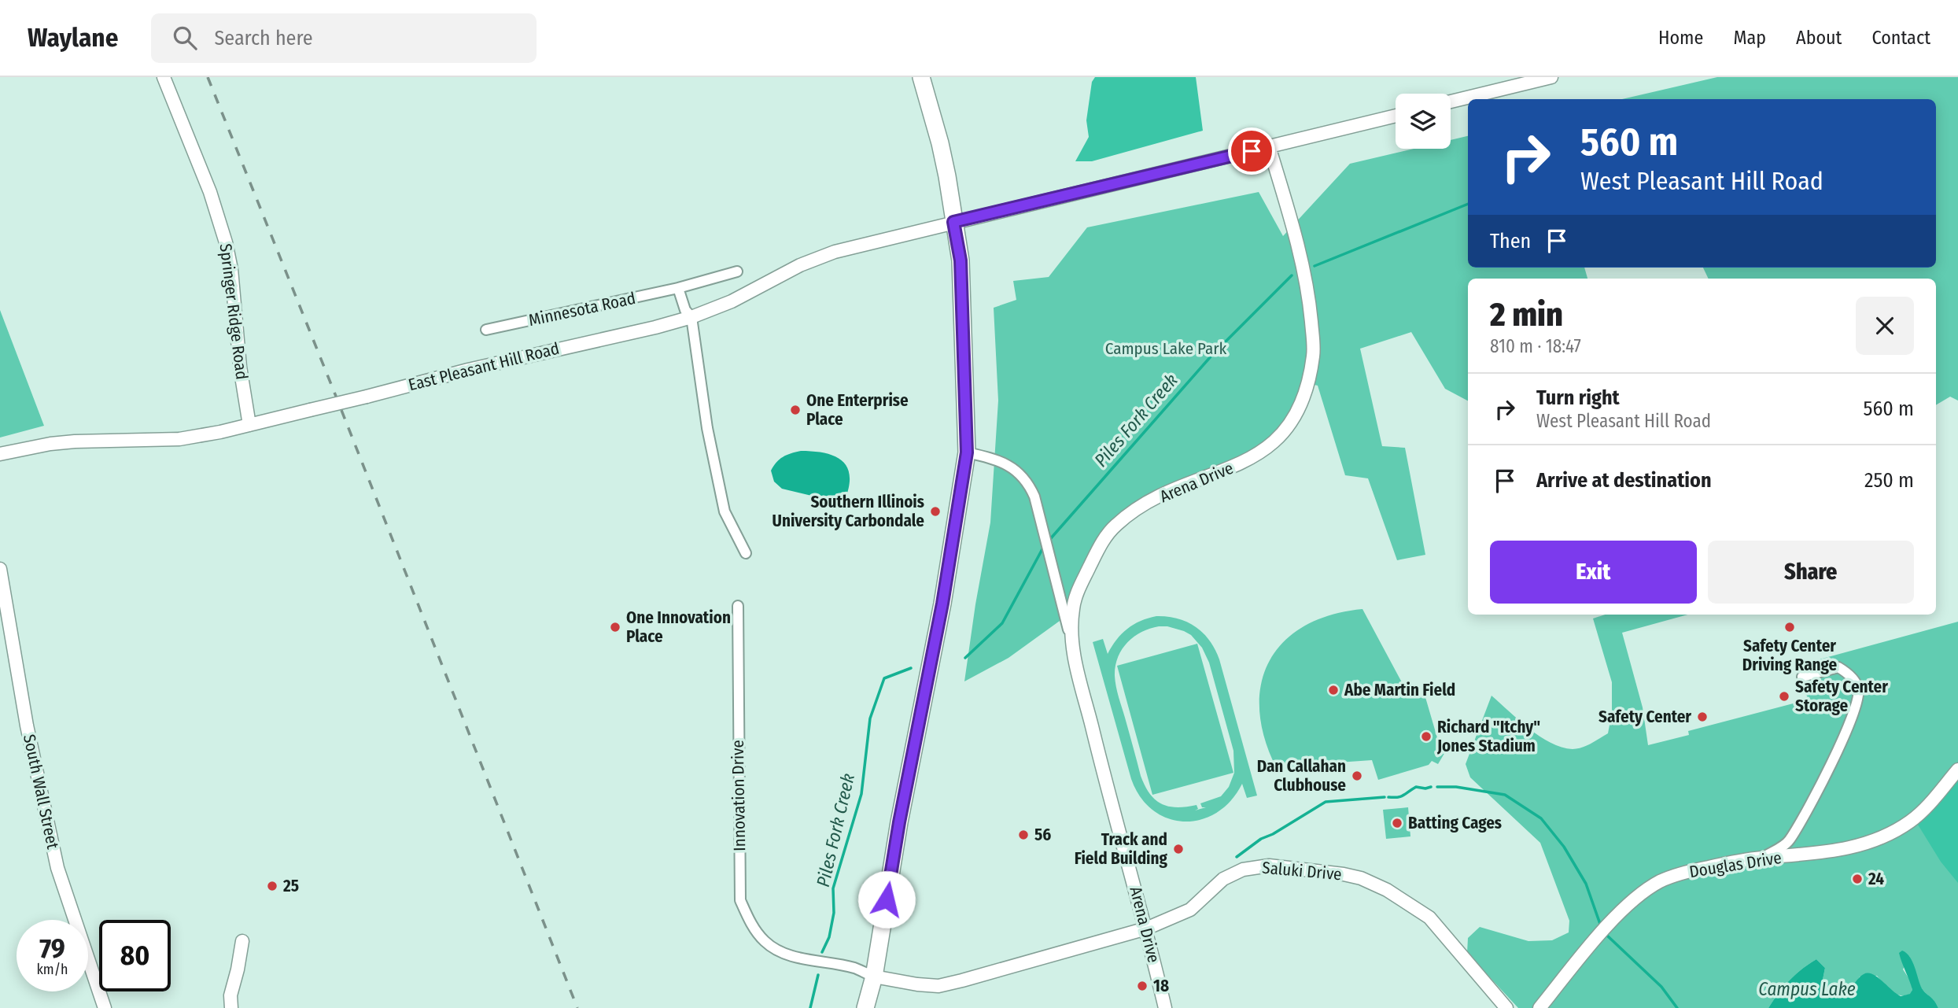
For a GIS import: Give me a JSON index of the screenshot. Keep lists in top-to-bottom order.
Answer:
{
  "streets": {
    "street": [
      "Minnesota Road",
      "Springer Ridge Road",
      "East Pleasant Hill Road",
      "Arena Drive",
      "South Wall Street",
      "Innovation Drive",
      "Douglas Drive",
      "Saluki Drive"
    ]
  },
  "crossings": [
    ["Springer Ridge Road", "East Pleasant Hill Road"],
    ["East Pleasant Hill Road", "Arena Drive"],
    ["Arena Drive", "Saluki Drive"],
    ["Innovation Drive", "Saluki Drive"]
  ],
  "water": ["Piles Fork Creek", "Campus Lake"],
  "parks": ["Campus Lake Park"],
  "places": [
    "One Enterprise Place",
    "Southern Illinois University Carbondale",
    "One Innovation Place",
    "Safety Center Driving Range",
    "Abe Martin Field",
    "Safety Center Storage",
    "Safety Center",
    "Richard \"Itchy\" Jones Stadium",
    "Dan Callahan Clubhouse",
    "Batting Cages",
    "56",
    "Track and Field Building",
    "24",
    "25",
    "18"
  ],
  "page": {
    "header": "Waylane",
    "search": "Search here",
    "nav": [
      "Home",
      "Map",
      "About",
      "Contact"
    ],
    "turn": ["560 m", "West Pleasant Hill Road"],
    "then": "Then",
    "heading": ["2 min", "810 m · 18:47"],
    "list": [
      {
        "name": "Turn right",
        "note": "West Pleasant Hill Road",
        "value": "560 m"
      },
      {
        "name": "Arrive at destination",
        "value": "250 m"
      }
    ],
    "buttons": ["Exit", "Share"],
    "speed": "79 km/h",
    "limit": "80"
  }
}
